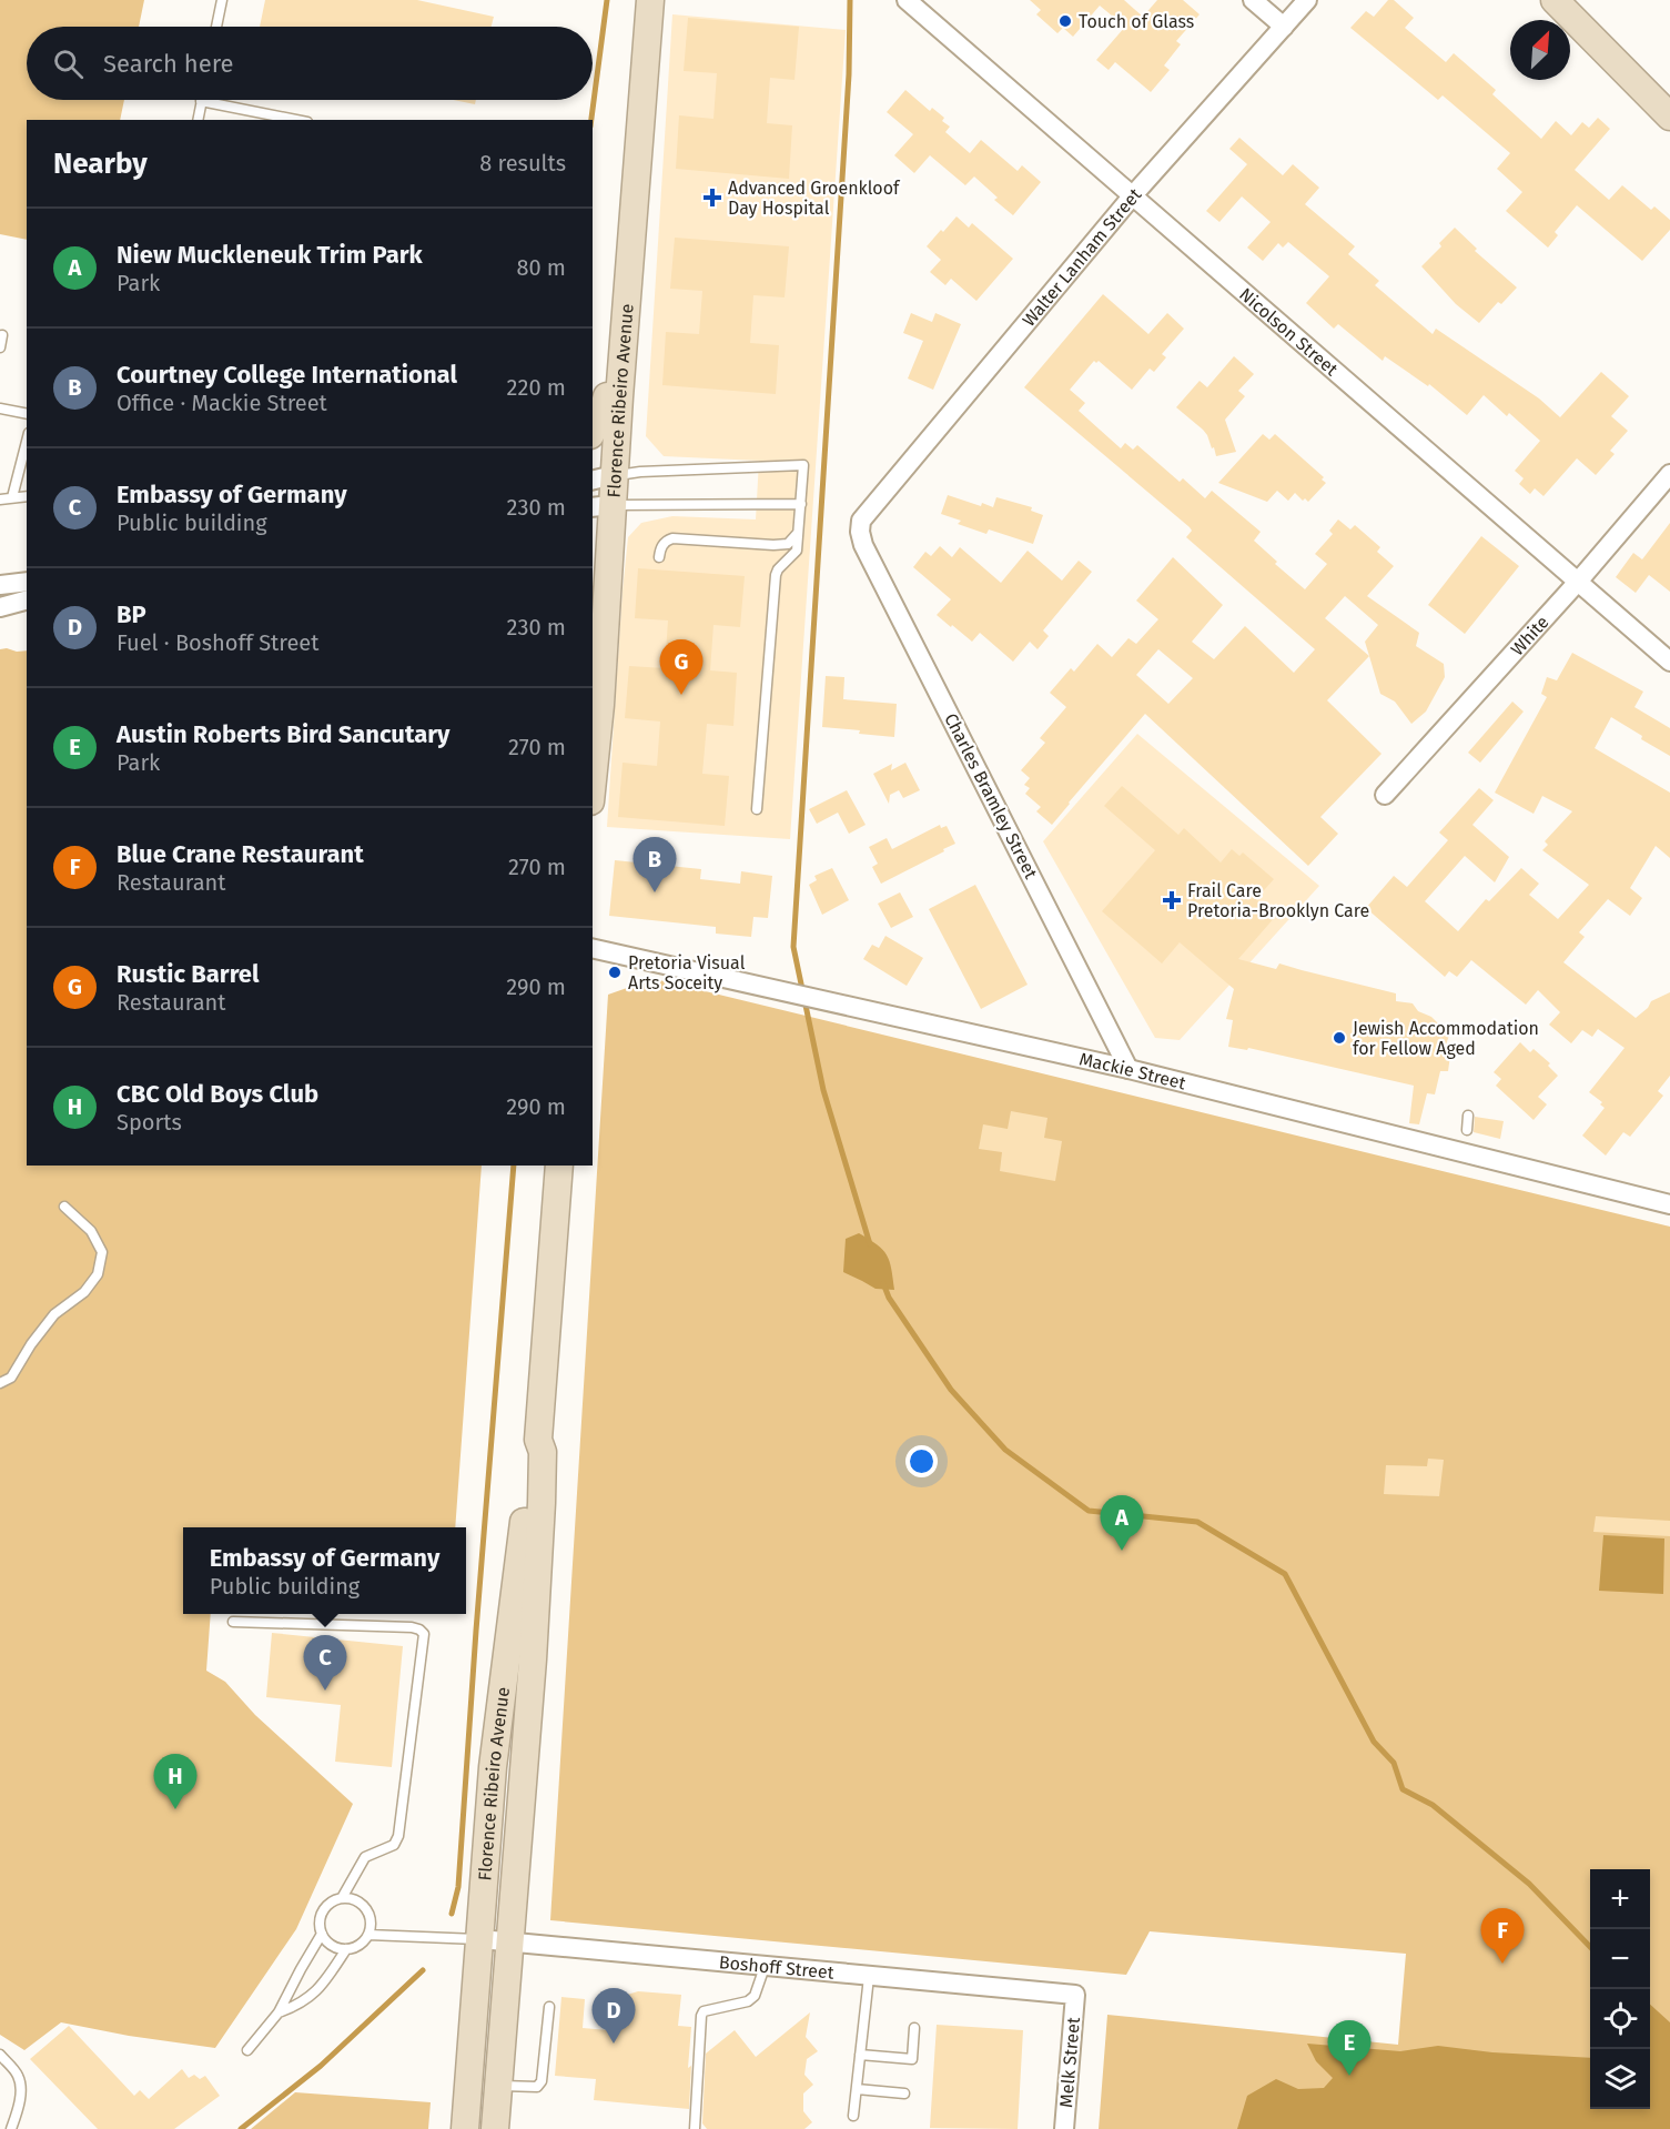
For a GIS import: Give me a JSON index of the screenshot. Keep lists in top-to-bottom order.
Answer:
{
  "streets": {
    "main road": ["Florence Ribeiro Avenue"],
    "street": [
      "Walter Lanham Street",
      "Nicolson Street",
      "White",
      "Charles Bramley Street",
      "Mackie Street",
      "Boshoff Street",
      "Melk Street"
    ]
  },
  "crossings": [
    ["Walter Lanham Street", "Nicolson Street"],
    ["Walter Lanham Street", "Charles Bramley Street"],
    ["Nicolson Street", "White"],
    ["Florence Ribeiro Avenue", "Boshoff Street"],
    ["Charles Bramley Street", "Mackie Street"],
    ["Boshoff Street", "Melk Street"]
  ],
  "places": {
    "other": ["Touch of Glass", "Pretoria Visual Arts Soceity", "Jewish Accommodation for Fellow Aged"],
    "health": ["Advanced Groenkloof Day Hospital", "Frail Care Pretoria-Brooklyn Care"]
  },
  "north": "top right",
  "page": {
    "search": "Search here",
    "heading": ["Nearby", "8 results"],
    "list": [
      {
        "mark": "A",
        "name": "Niew Muckleneuk Trim Park",
        "note": "Park",
        "value": "80 m"
      },
      {
        "mark": "B",
        "name": "Courtney College International",
        "note": "Office · Mackie Street",
        "value": "220 m"
      },
      {
        "mark": "C",
        "name": "Embassy of Germany",
        "note": "Public building",
        "value": "230 m"
      },
      {
        "mark": "D",
        "name": "BP",
        "note": "Fuel · Boshoff Street",
        "value": "230 m"
      },
      {
        "mark": "E",
        "name": "Austin Roberts Bird Sancutary",
        "note": "Park",
        "value": "270 m"
      },
      {
        "mark": "F",
        "name": "Blue Crane Restaurant",
        "note": "Restaurant",
        "value": "270 m"
      },
      {
        "mark": "G",
        "name": "Rustic Barrel",
        "note": "Restaurant",
        "value": "290 m"
      },
      {
        "mark": "H",
        "name": "CBC Old Boys Club",
        "note": "Sports",
        "value": "290 m"
      }
    ],
    "pins": [
      "G",
      "B",
      "A",
      "C",
      "H",
      "F",
      "D",
      "E"
    ],
    "popup": ["Embassy of Germany", "Public building"],
    "map_buttons": ["+", "−"]
  }
}
